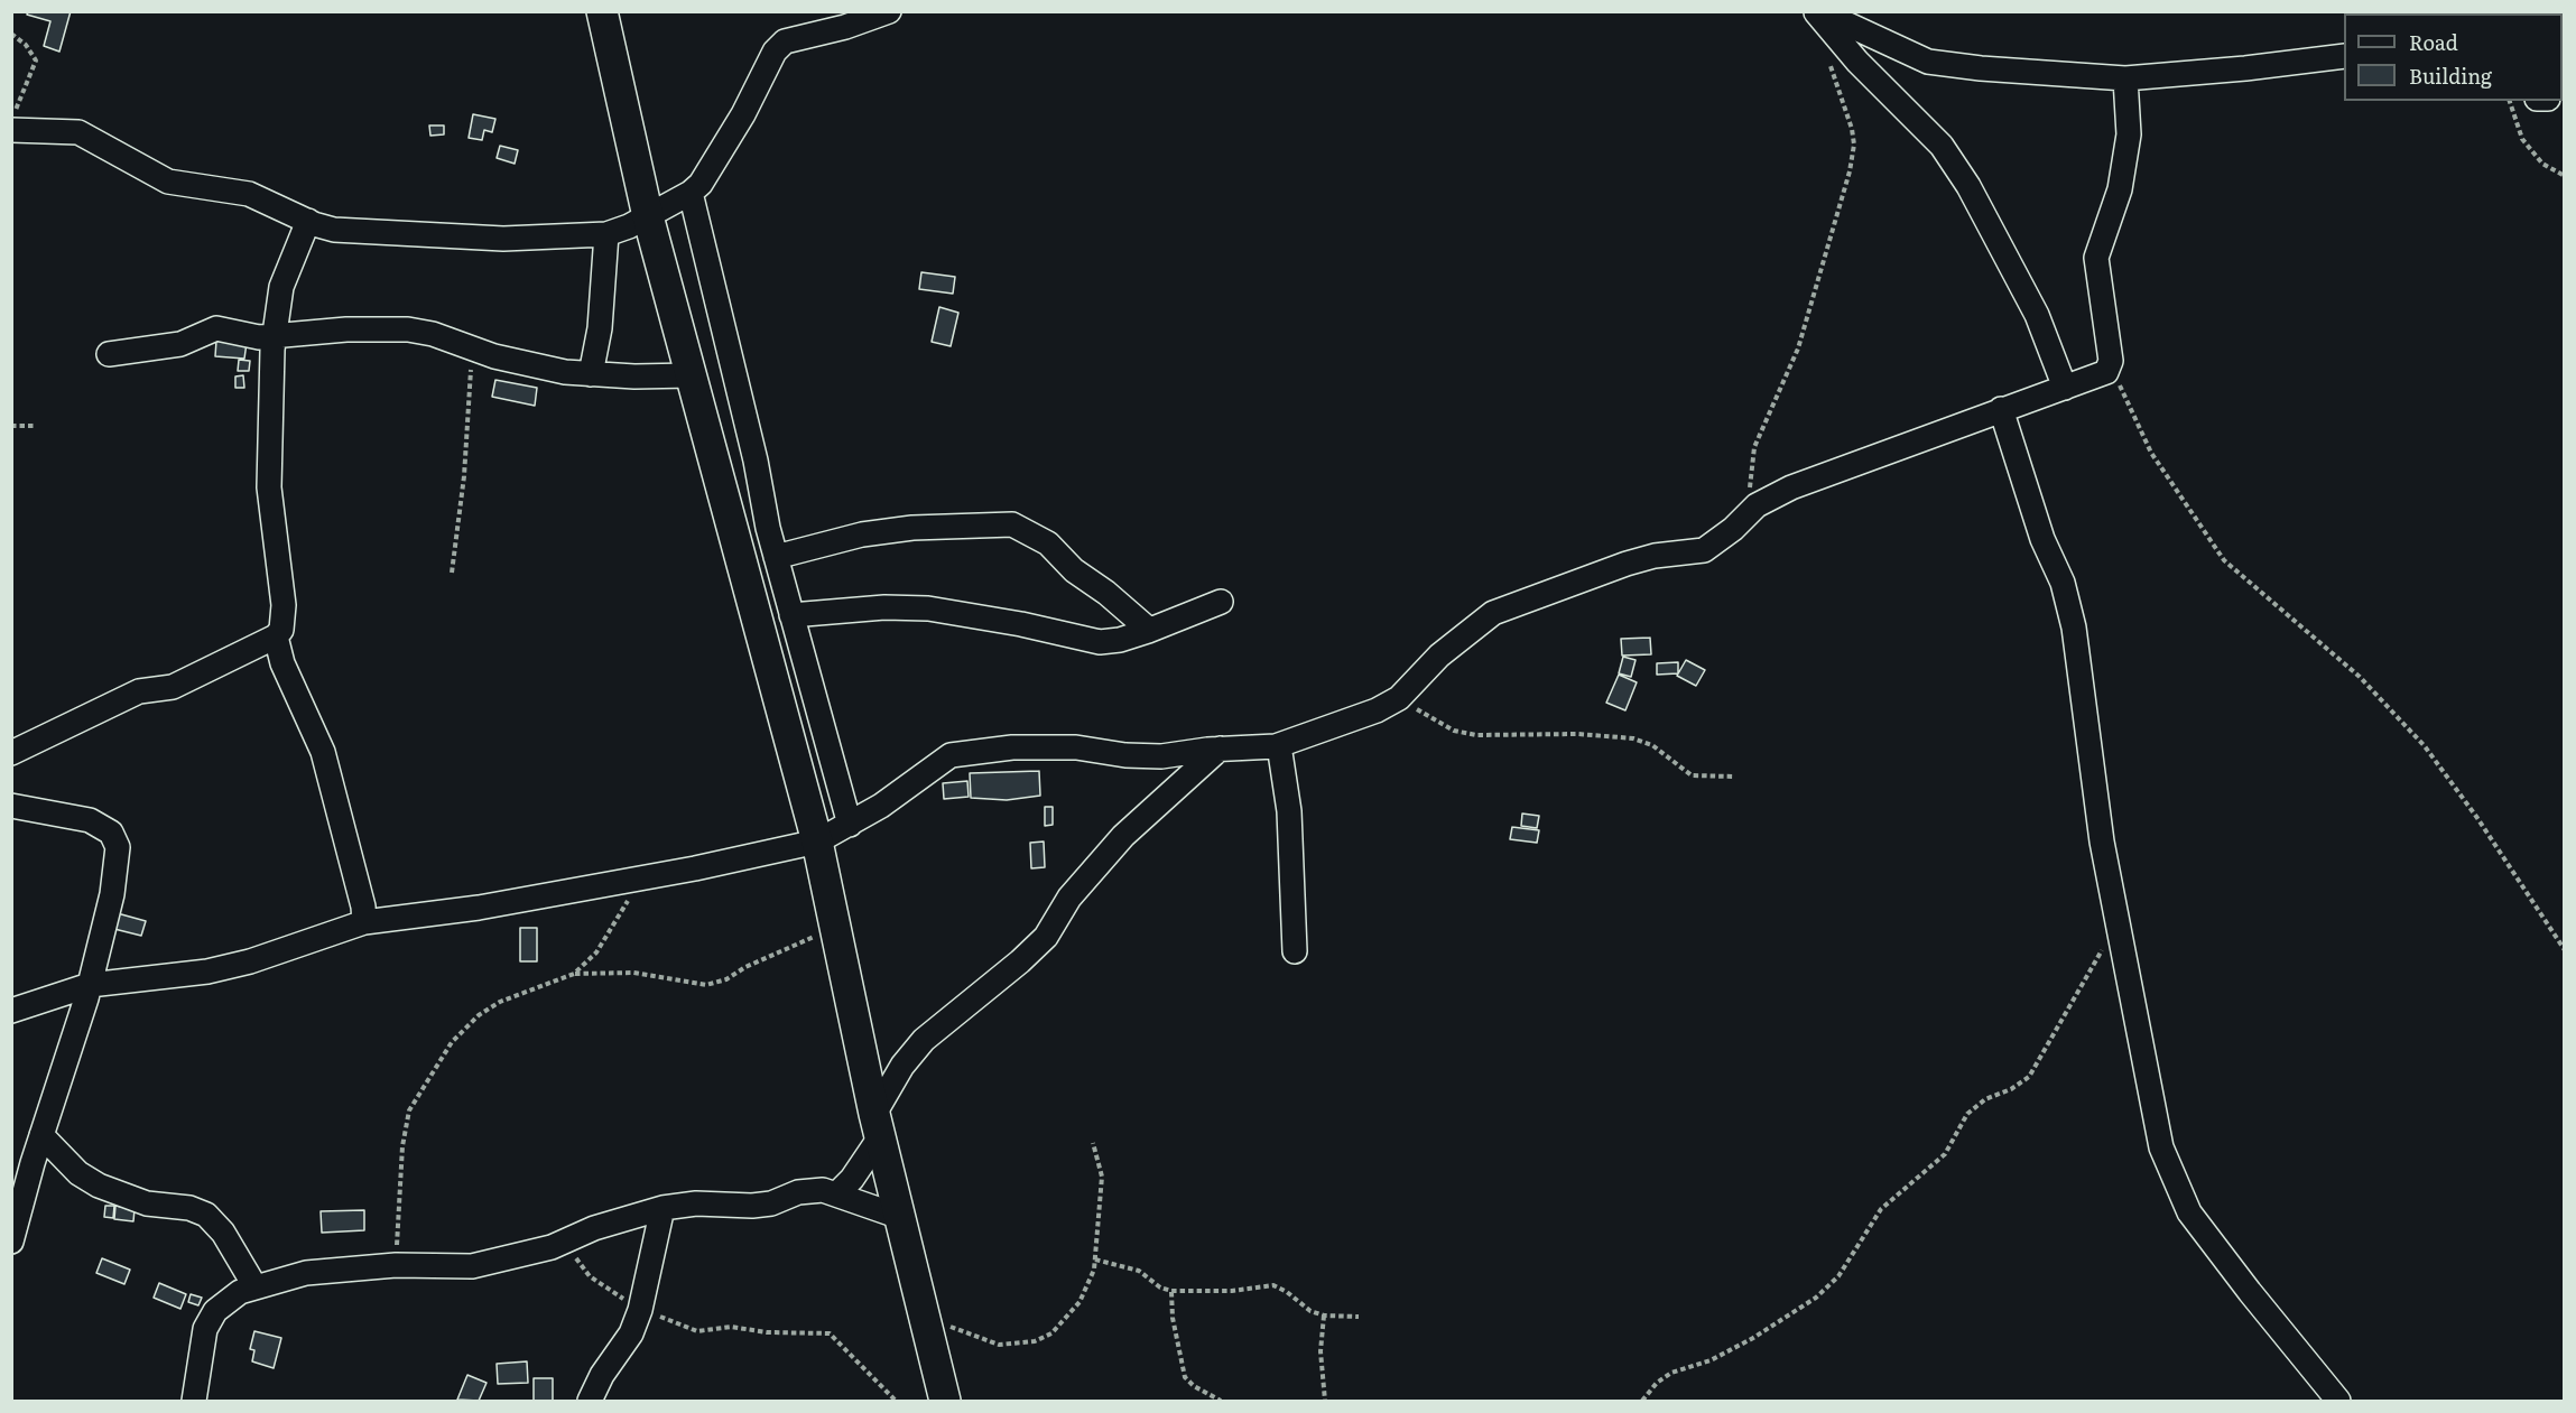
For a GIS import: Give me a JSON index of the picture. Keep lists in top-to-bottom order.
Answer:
{
  "legend": ["Road", "Building"]
}
